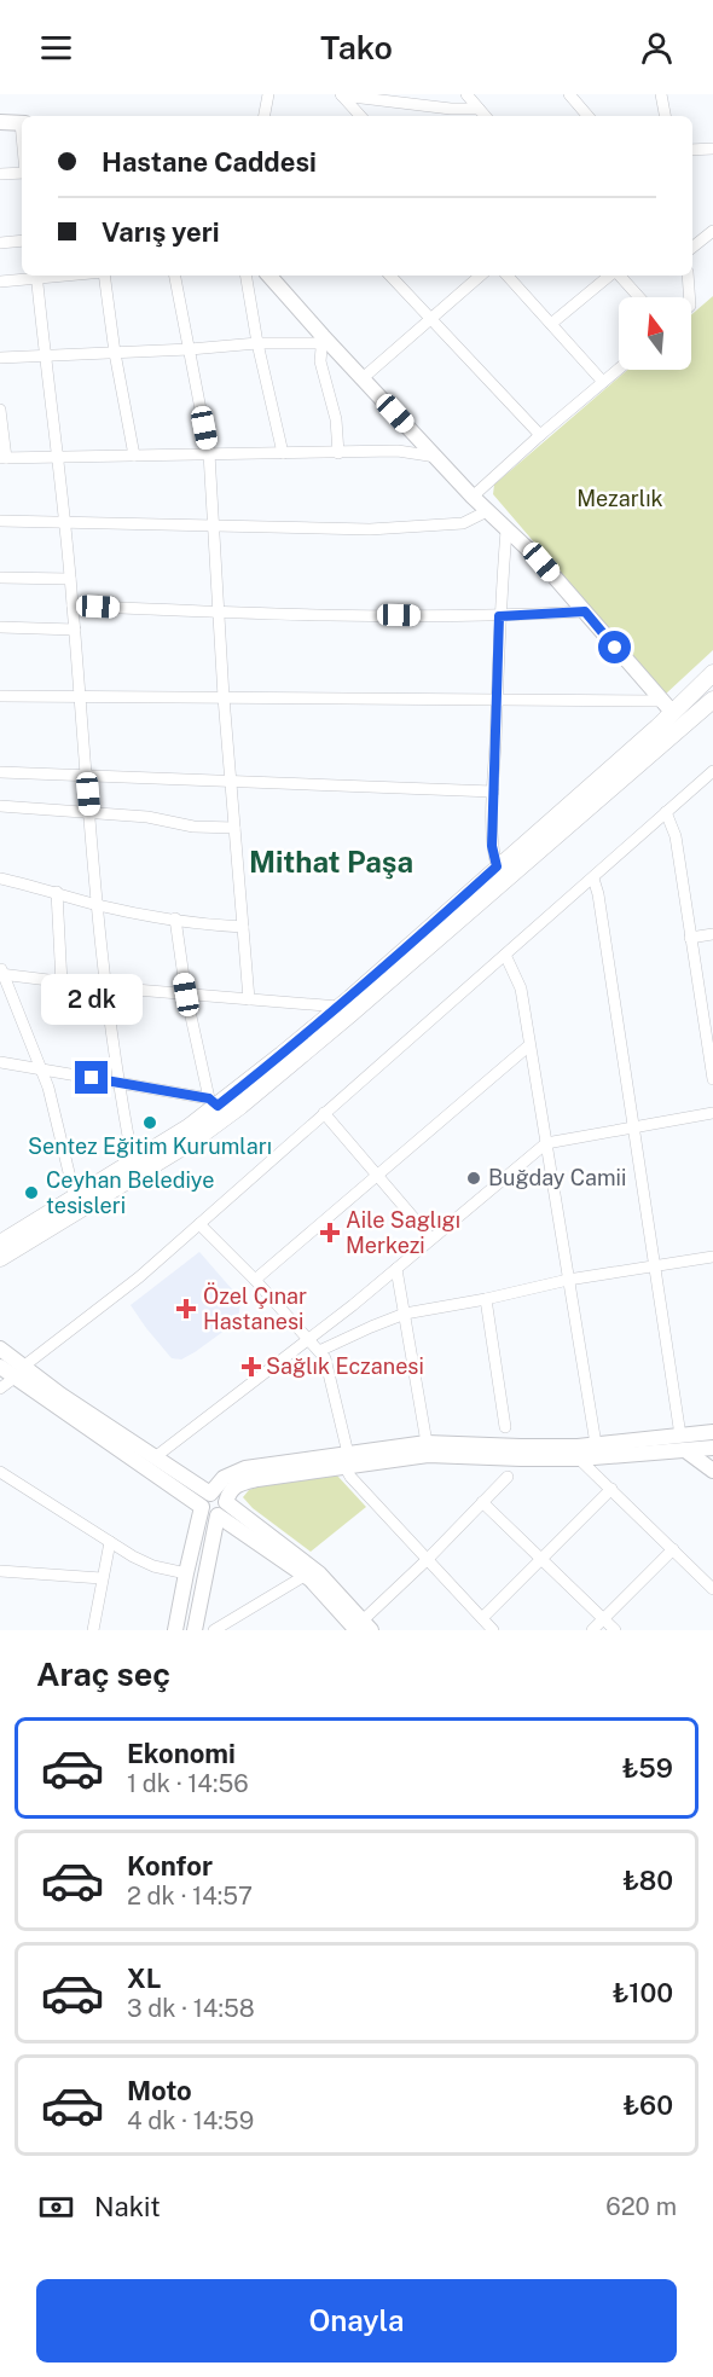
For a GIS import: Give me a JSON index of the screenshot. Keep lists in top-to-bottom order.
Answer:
{
  "districts": ["Mithat Paşa"],
  "parks": ["Mezarlık"],
  "places": {
    "other": ["Sentez Eğitim Kurumları", "Buğday Camii", "Ceyhan Belediye tesisleri"],
    "health": ["Aile Saglıgı Merkezi", "Özel Çınar Hastanesi", "Sağlık Eczanesi"]
  },
  "north": "top",
  "page": {
    "header": "Tako",
    "banner": ["Hastane Caddesi", "Varış yeri"],
    "bubble": "2 dk",
    "heading": "Araç seç",
    "list": [
      {
        "name": "Ekonomi",
        "note": "1 dk · 14:56",
        "value": "₺59"
      },
      {
        "name": "Konfor",
        "note": "2 dk · 14:57",
        "value": "₺80"
      },
      {
        "name": "XL",
        "note": "3 dk · 14:58",
        "value": "₺100"
      },
      {
        "name": "Moto",
        "note": "4 dk · 14:59",
        "value": "₺60"
      }
    ],
    "pay": ["Nakit", "620 m"],
    "buttons": "Onayla"
  }
}
